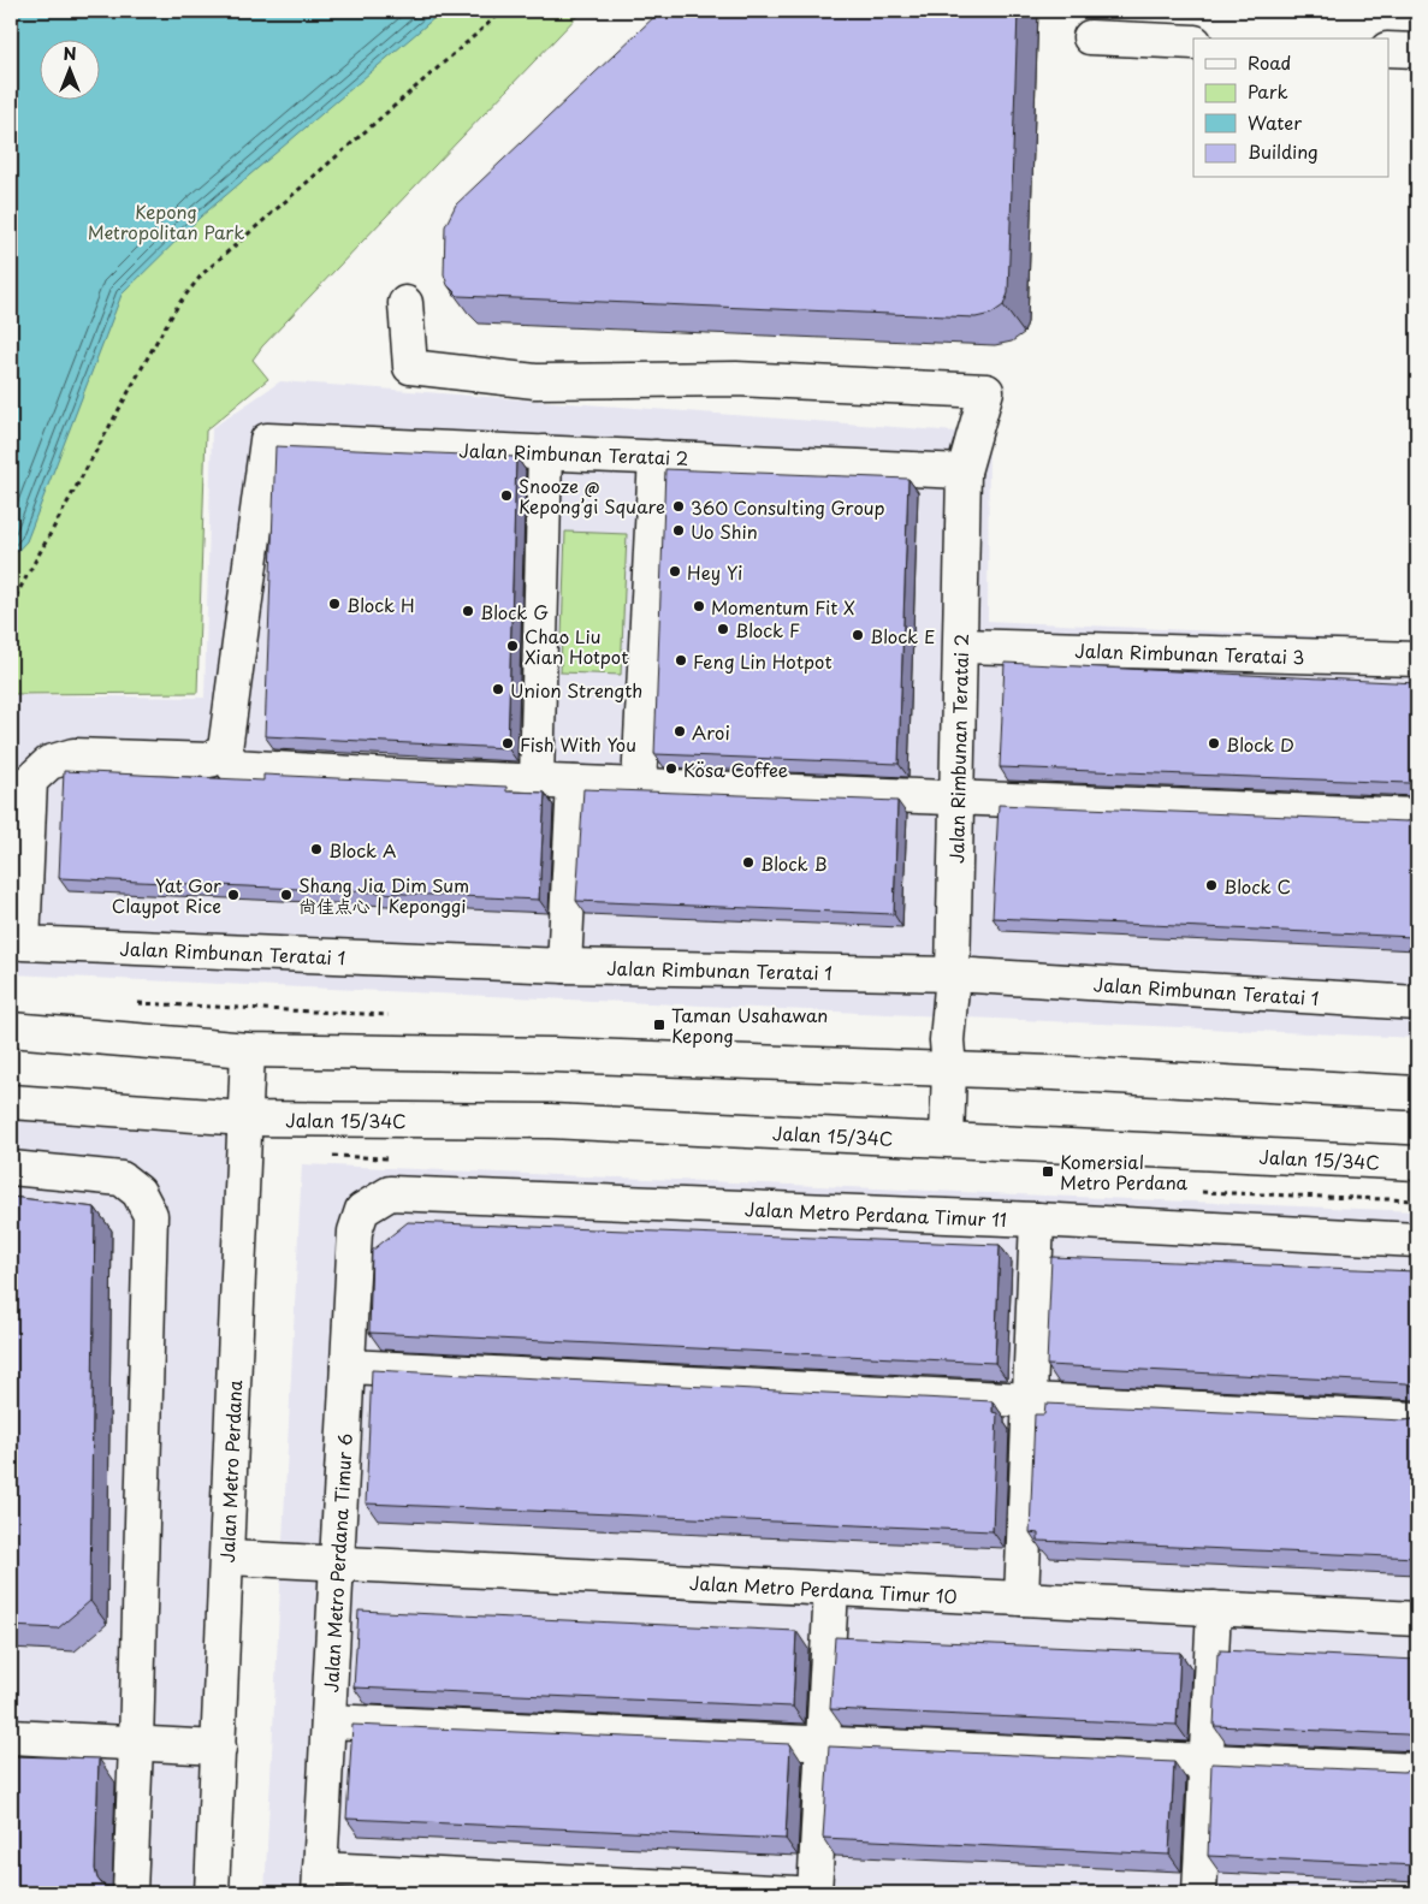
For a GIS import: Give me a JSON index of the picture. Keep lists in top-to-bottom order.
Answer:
{
  "streets": {
    "street": [
      "Jalan Rimbunan Teratai 2",
      "Jalan Rimbunan Teratai 3",
      "Jalan Rimbunan Teratai 1",
      "Jalan 15/34C",
      "Jalan Metro Perdana Timur 11",
      "Jalan Metro Perdana",
      "Jalan Metro Perdana Timur 6",
      "Jalan Metro Perdana Timur 10"
    ]
  },
  "crossings": [
    ["Jalan Rimbunan Teratai 2", "Jalan Rimbunan Teratai 3"],
    ["Jalan Rimbunan Teratai 2", "Jalan Rimbunan Teratai 1"],
    ["Jalan Rimbunan Teratai 2", "Jalan 15/34C"],
    ["Jalan 15/34C", "Jalan Metro Perdana"],
    ["Jalan Metro Perdana Timur 11", "Jalan Metro Perdana Timur 6"],
    ["Jalan Metro Perdana", "Jalan Metro Perdana Timur 10"],
    ["Jalan Metro Perdana Timur 6", "Jalan Metro Perdana Timur 10"]
  ],
  "parks": ["Kepong Metropolitan Park"],
  "places": {
    "other": [
      "Snooze @ Kepong’gi Square",
      "360 Consulting Group",
      "Uo Shin",
      "Hey Yi",
      "Block H",
      "Momentum Fit X",
      "Block G",
      "Block F",
      "Block E",
      "Chao Liu Xian Hotpot",
      "Feng Lin Hotpot",
      "Union Strength",
      "Aroi",
      "Fish With You",
      "Block D",
      "Kösa Coffee",
      "Block A",
      "Block B",
      "Block C",
      "Yat Gor Claypot Rice",
      "Shang Jia Dim Sum 尚佳点心 | Keponggi"
    ],
    "transit": ["Taman Usahawan Kepong", "Komersial Metro Perdana"]
  },
  "legend": [
    "Road",
    "Park",
    "Water",
    "Building"
  ],
  "north": "top"
}
